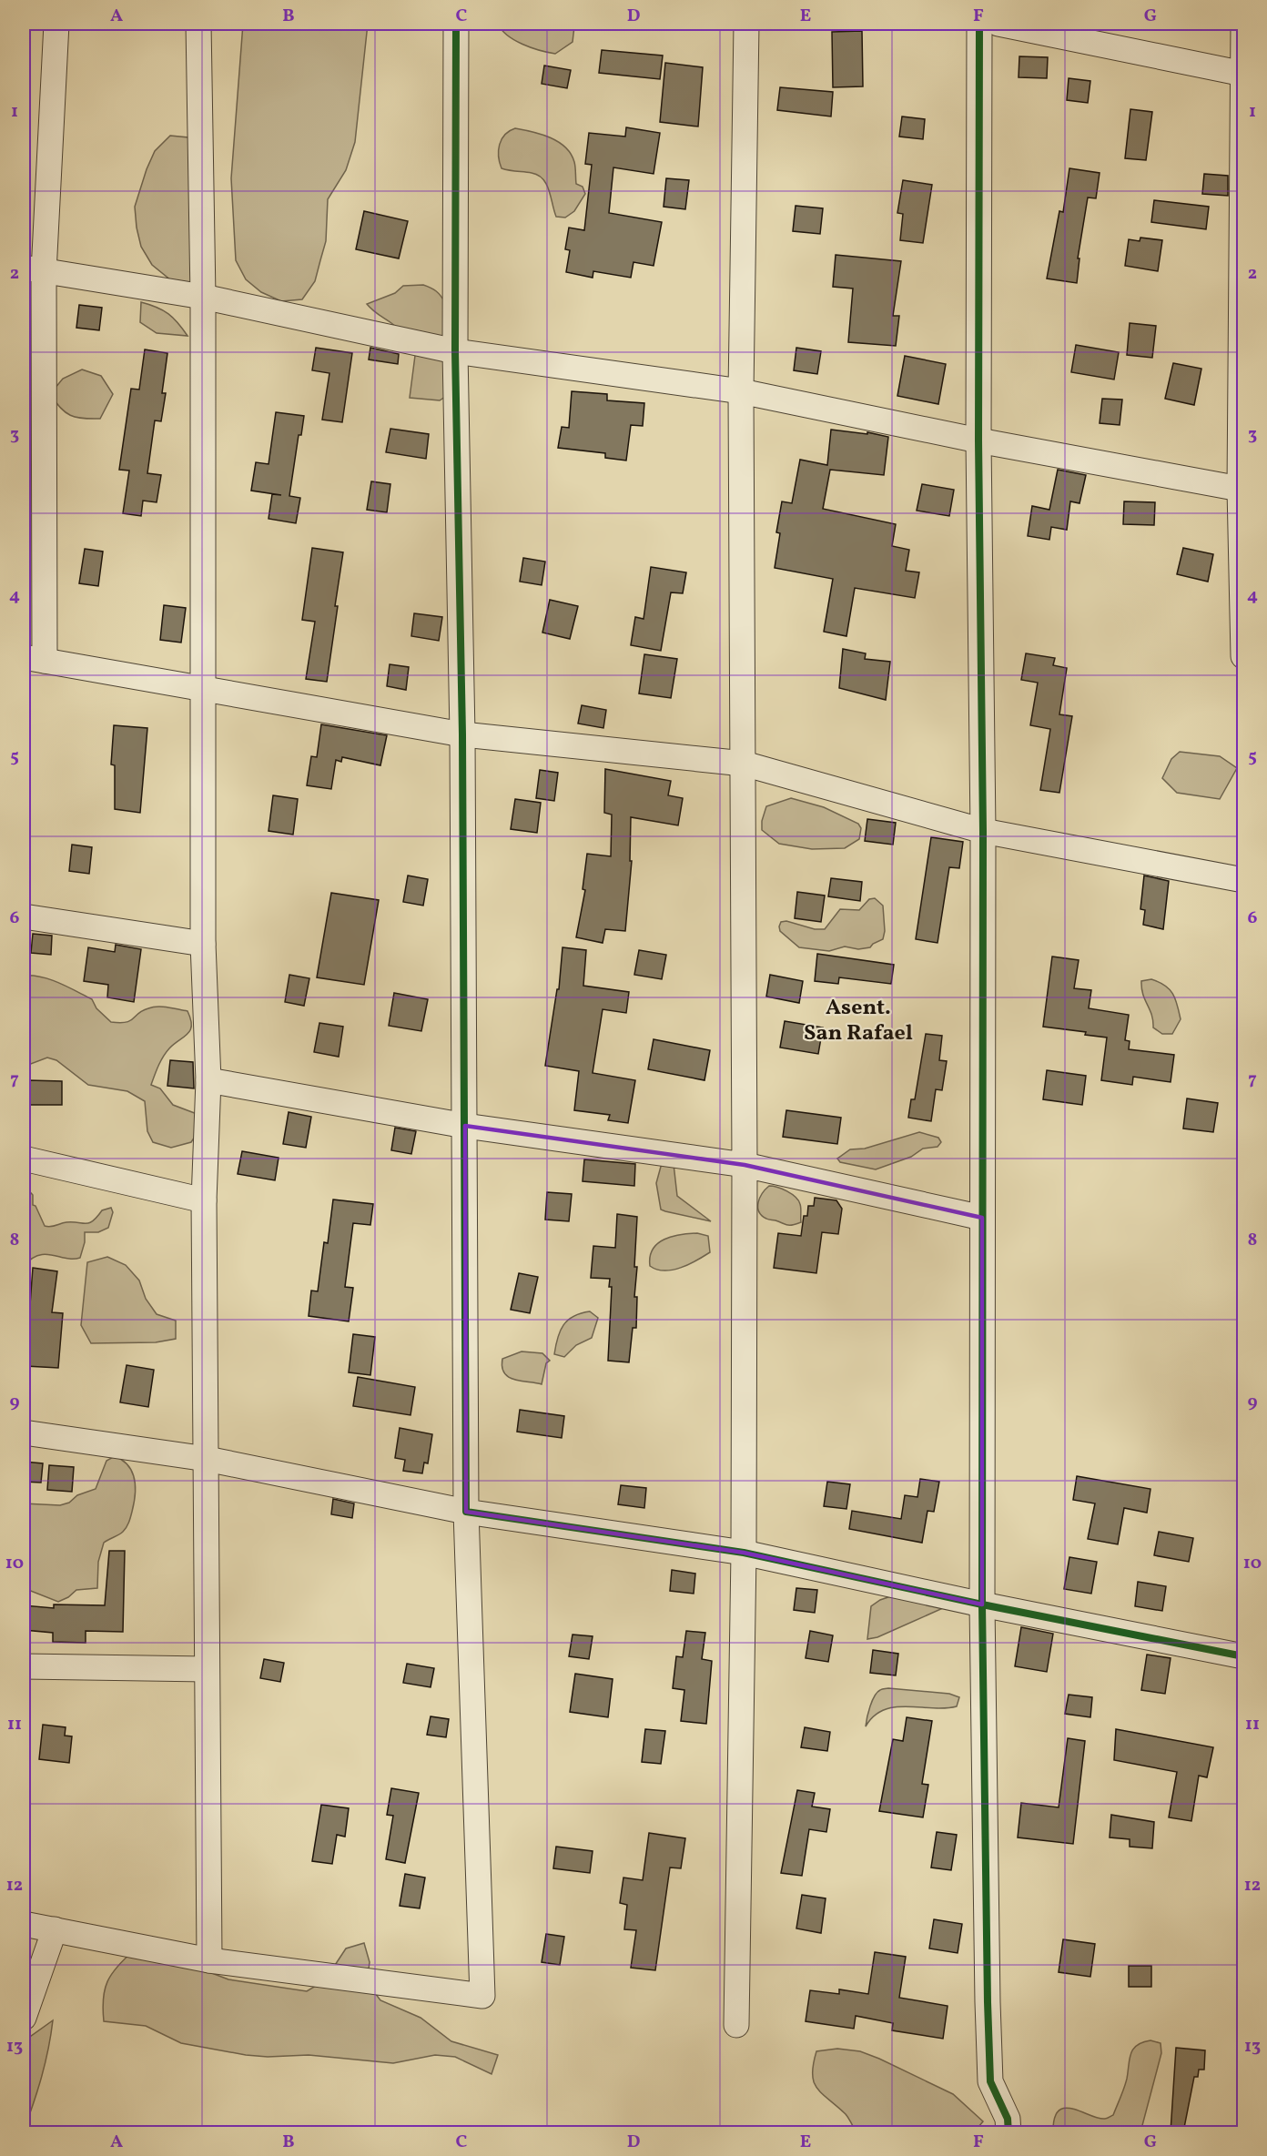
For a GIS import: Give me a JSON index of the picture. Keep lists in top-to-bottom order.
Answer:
{
  "districts": ["Asent. San Rafael"],
  "grid": {
    "columns": [
      "A",
      "B",
      "C",
      "D",
      "E",
      "F",
      "G"
    ],
    "rows": [
      "1",
      "2",
      "3",
      "4",
      "5",
      "6",
      "7",
      "8",
      "9",
      "10",
      "11",
      "12",
      "13"
    ]
  }
}
